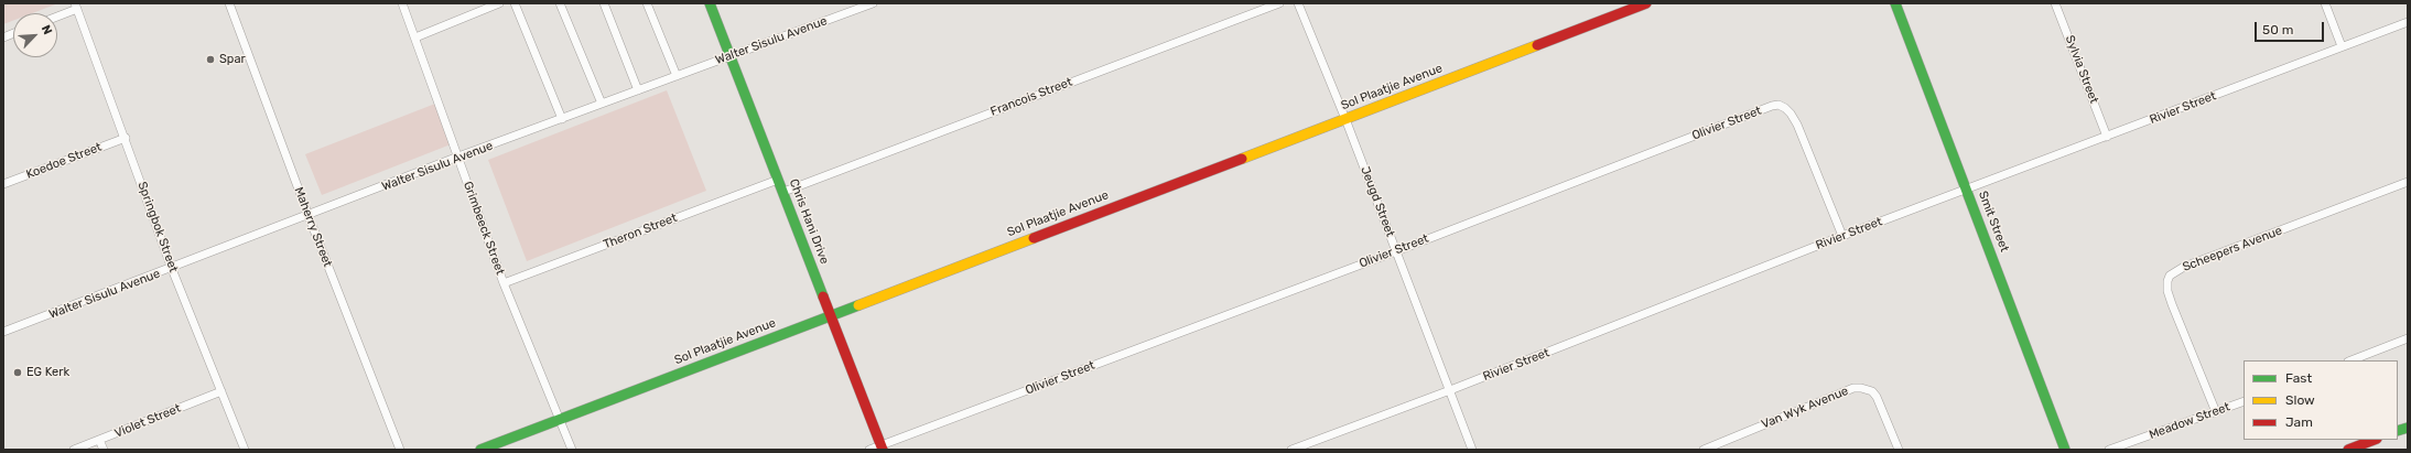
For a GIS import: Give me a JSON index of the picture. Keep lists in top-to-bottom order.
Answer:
{
  "streets": {
    "street": [
      "Walter Sisulu Avenue",
      "Sylvia Street",
      "Sol Plaatjie Avenue",
      "Francois Street",
      "Rivier Street",
      "Olivier Street",
      "Koedoe Street",
      "Jeugd Street",
      "Chris Hani Drive",
      "Smit Street",
      "Springbok Street",
      "Maherry Street",
      "Grimbeeck Street",
      "Theron Street",
      "Scheepers Avenue",
      "Van Wyk Avenue",
      "Violet Street",
      "Meadow Street"
    ]
  },
  "crossings": [
    ["Walter Sisulu Avenue", "Chris Hani Drive"],
    ["Walter Sisulu Avenue", "Springbok Street"],
    ["Walter Sisulu Avenue", "Maherry Street"],
    ["Walter Sisulu Avenue", "Grimbeeck Street"],
    ["Sylvia Street", "Rivier Street"],
    ["Sol Plaatjie Avenue", "Jeugd Street"],
    ["Sol Plaatjie Avenue", "Chris Hani Drive"],
    ["Sol Plaatjie Avenue", "Grimbeeck Street"],
    ["Francois Street", "Chris Hani Drive"],
    ["Rivier Street", "Olivier Street"],
    ["Rivier Street", "Jeugd Street"],
    ["Rivier Street", "Smit Street"],
    ["Olivier Street", "Jeugd Street"],
    ["Olivier Street", "Chris Hani Drive"],
    ["Koedoe Street", "Springbok Street"],
    ["Chris Hani Drive", "Theron Street"],
    ["Springbok Street", "Violet Street"],
    ["Grimbeeck Street", "Theron Street"],
    ["Scheepers Avenue", "Meadow Street"]
  ],
  "places": ["Spar", "EG Kerk"],
  "legend": ["Fast", "Slow", "Jam"],
  "scale_bar": "50 m",
  "north": "top right"
}
